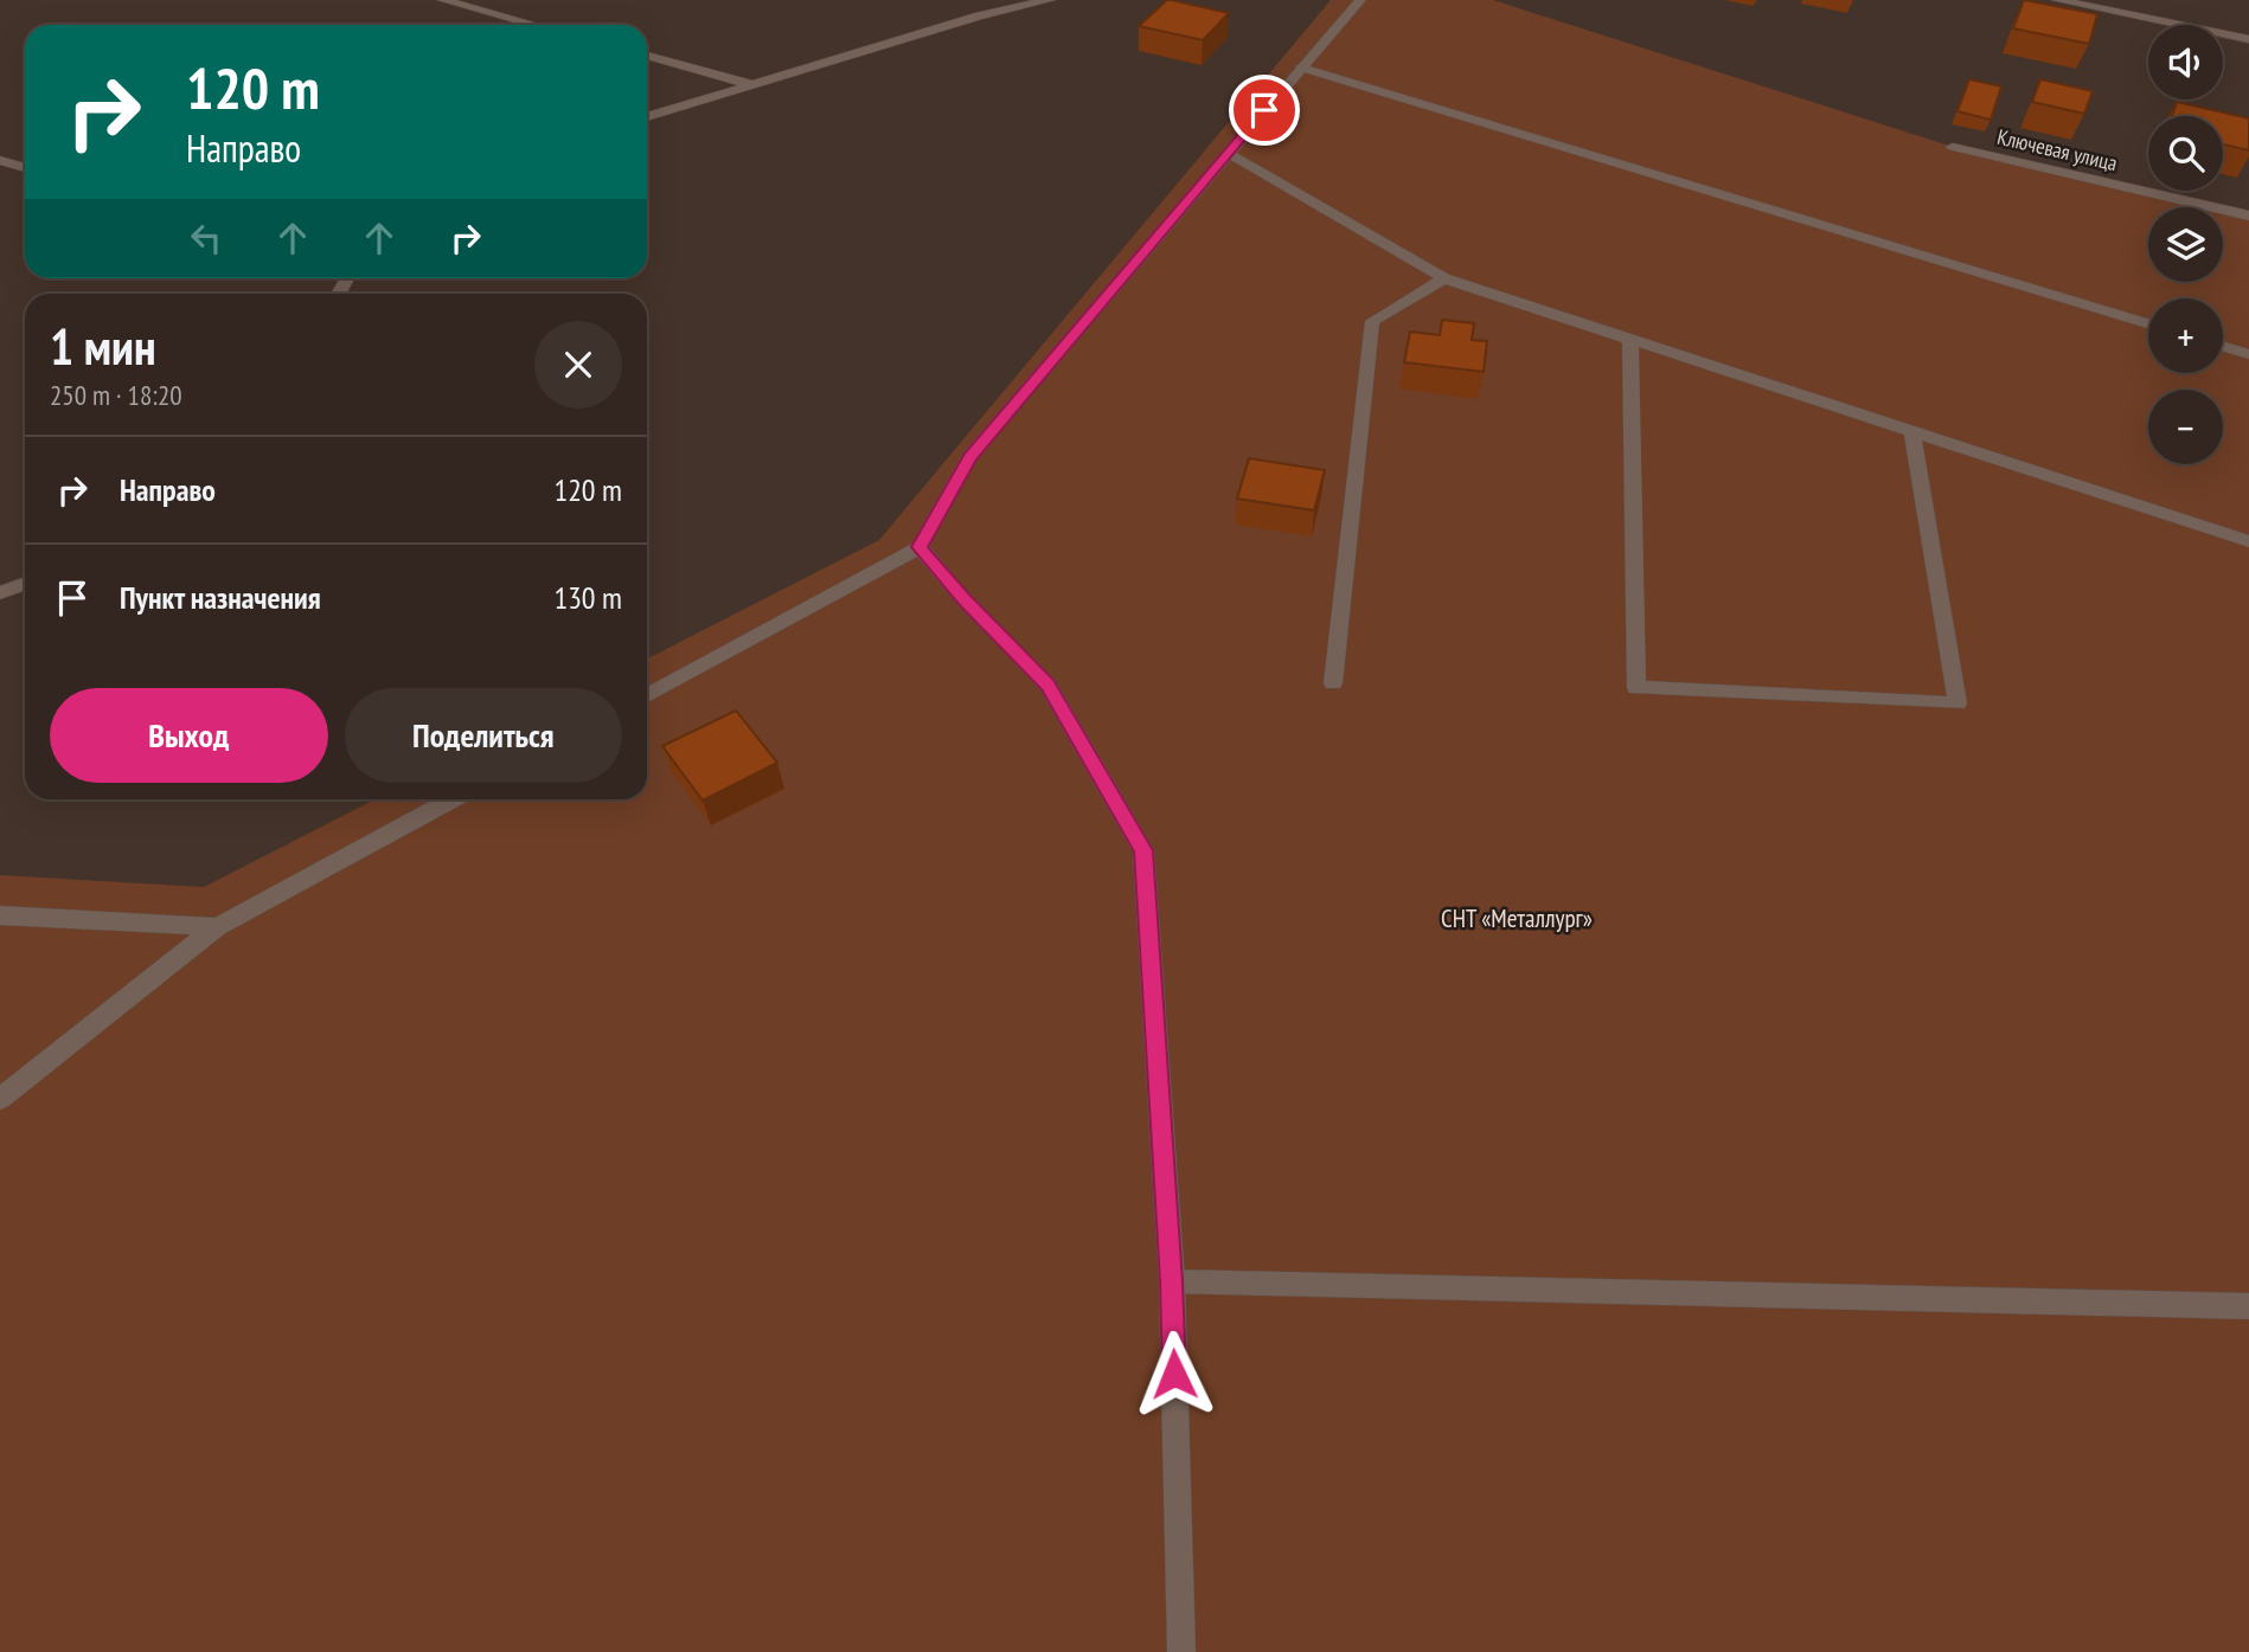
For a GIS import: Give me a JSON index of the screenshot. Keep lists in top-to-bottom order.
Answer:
{
  "streets": {
    "street": ["Ключевая улица"]
  },
  "parks": ["СНТ «Металлург»"],
  "page": {
    "map_buttons": ["+", "−"],
    "turn": ["120 m", "Направо"],
    "heading": ["1 мин", "250 m · 18:20"],
    "list": [
      {
        "name": "Направо",
        "value": "120 m"
      },
      {
        "name": "Пункт назначения",
        "value": "130 m"
      }
    ],
    "buttons": ["Выход", "Поделиться"]
  }
}
